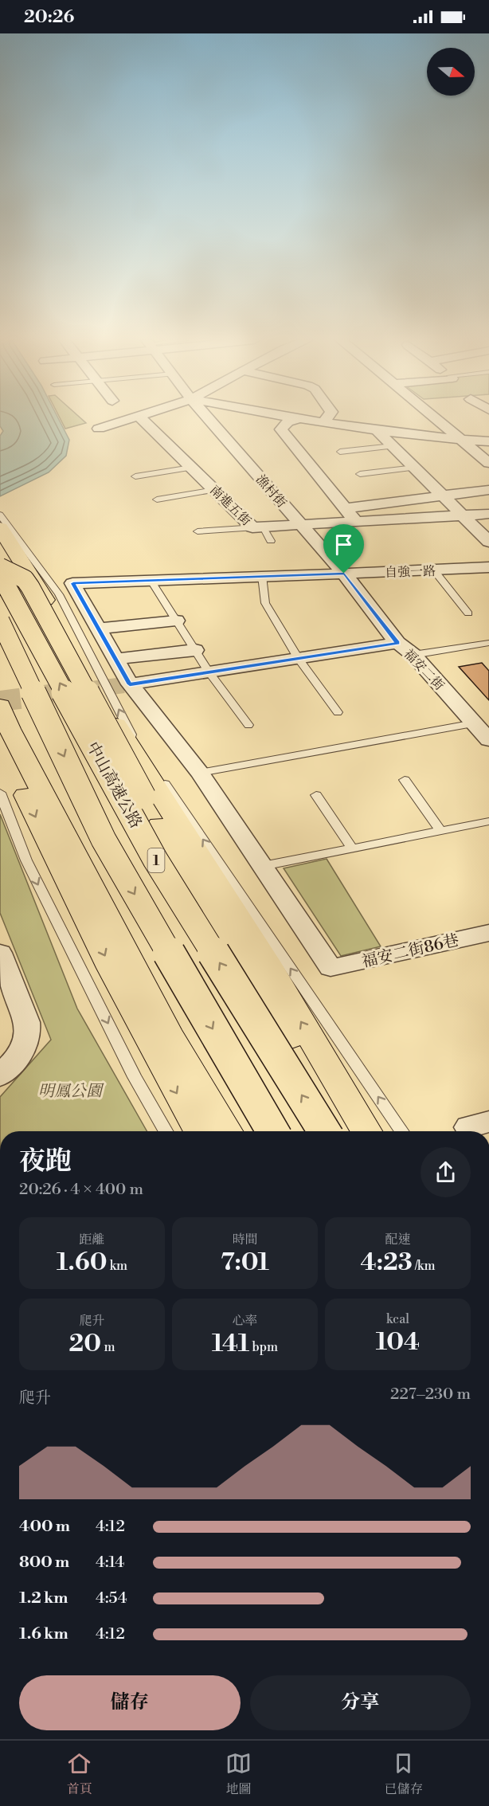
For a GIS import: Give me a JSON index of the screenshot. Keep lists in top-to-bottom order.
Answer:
{
  "streets": {
    "highway": ["中山高速公路", "1"],
    "street": [
      "漁村街",
      "南進五街",
      "自強一路",
      "福安二街",
      "福安二街86巷"
    ]
  },
  "crossings": [
    ["漁村街", "南進五街"],
    ["漁村街", "自強一路"],
    ["漁村街", "福安二街"],
    ["自強一路", "福安二街"]
  ],
  "parks": ["明鳳公園"],
  "north": "right",
  "page": {
    "status": "20:26",
    "heading": ["夜跑", "20:26 · 4 × 400 m"],
    "stats": [
      ["距離", "1.60 km"],
      ["時間", "7:01"],
      ["配速", "4:23 /km"],
      ["爬升", "20 m"],
      ["心率", "141 bpm"],
      ["kcal", "104"]
    ],
    "chart": ["爬升", "227–230 m"],
    "list": [
      {
        "name": "400 m",
        "note": "4:12"
      },
      {
        "name": "800 m",
        "note": "4:14"
      },
      {
        "name": "1.2 km",
        "note": "4:54"
      },
      {
        "name": "1.6 km",
        "note": "4:12"
      }
    ],
    "buttons": ["儲存", "分享"],
    "tabs": ["首頁", "地圖", "已儲存"]
  }
}
